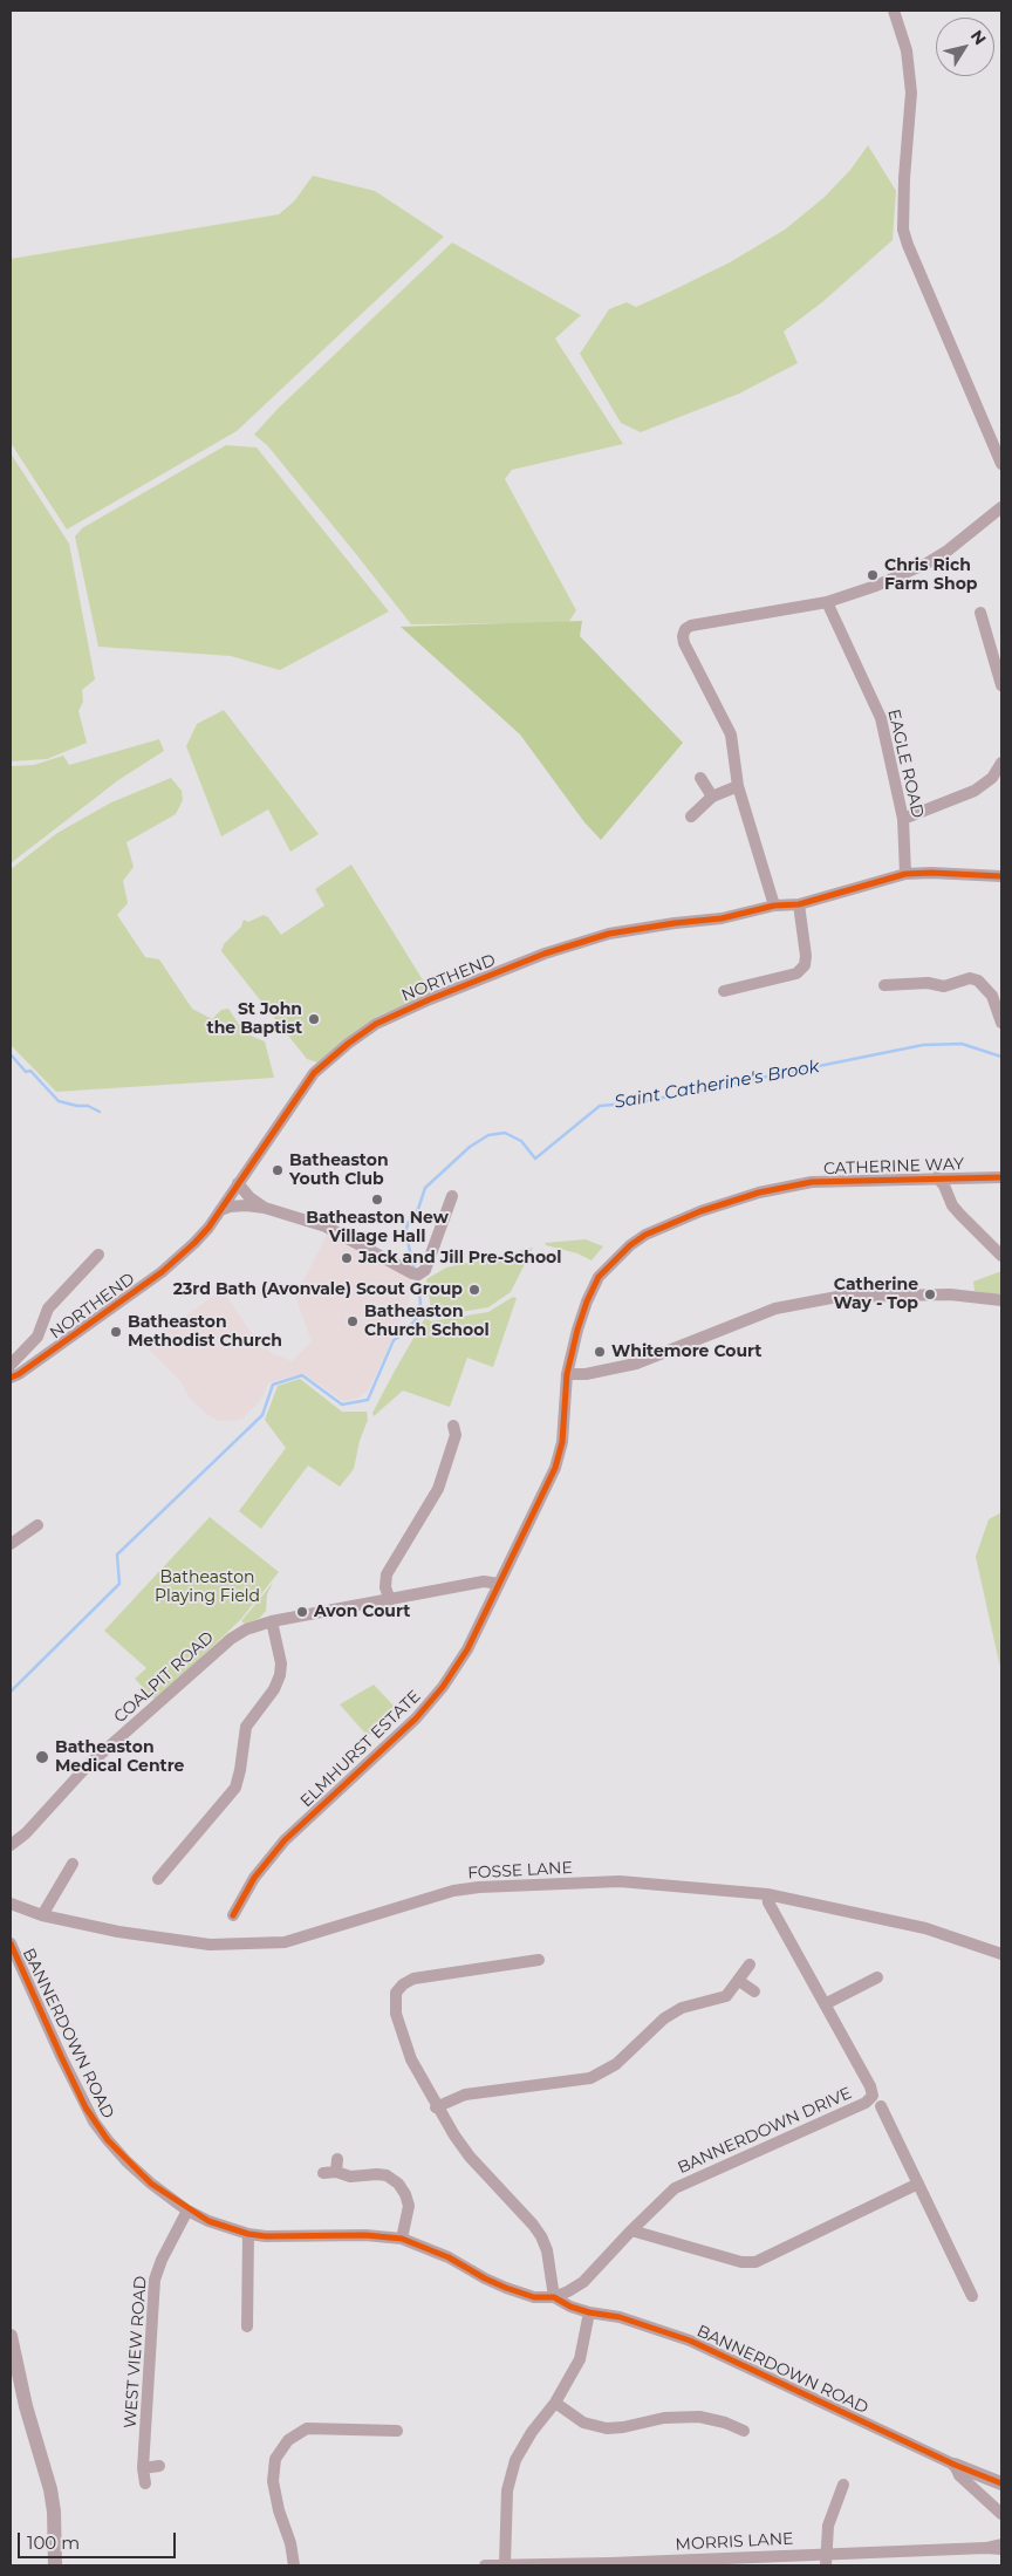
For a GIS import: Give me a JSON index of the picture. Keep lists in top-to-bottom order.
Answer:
{
  "streets": {
    "street": [
      "EAGLE ROAD",
      "NORTHEND",
      "CATHERINE WAY",
      "COALPIT ROAD",
      "ELMHURST ESTATE",
      "FOSSE LANE",
      "BANNERDOWN ROAD",
      "BANNERDOWN DRIVE",
      "WEST VIEW ROAD",
      "MORRIS LANE"
    ]
  },
  "crossings": [
    ["EAGLE ROAD", "NORTHEND"],
    ["CATHERINE WAY", "ELMHURST ESTATE"],
    ["FOSSE LANE", "BANNERDOWN DRIVE"],
    ["BANNERDOWN ROAD", "BANNERDOWN DRIVE"],
    ["BANNERDOWN ROAD", "WEST VIEW ROAD"]
  ],
  "water": ["Saint Catherine's Brook"],
  "parks": ["Batheaston Playing Field"],
  "places": [
    "Chris Rich Farm Shop",
    "St John the Baptist",
    "Batheaston Youth Club",
    "Batheaston New Village Hall",
    "Jack and Jill Pre-School",
    "23rd Bath (Avonvale) Scout Group",
    "Catherine Way - Top",
    "Batheaston Church School",
    "Batheaston Methodist Church",
    "Whitemore Court",
    "Avon Court",
    "Batheaston Medical Centre"
  ],
  "scale_bar": "100 m",
  "north": "top right"
}
